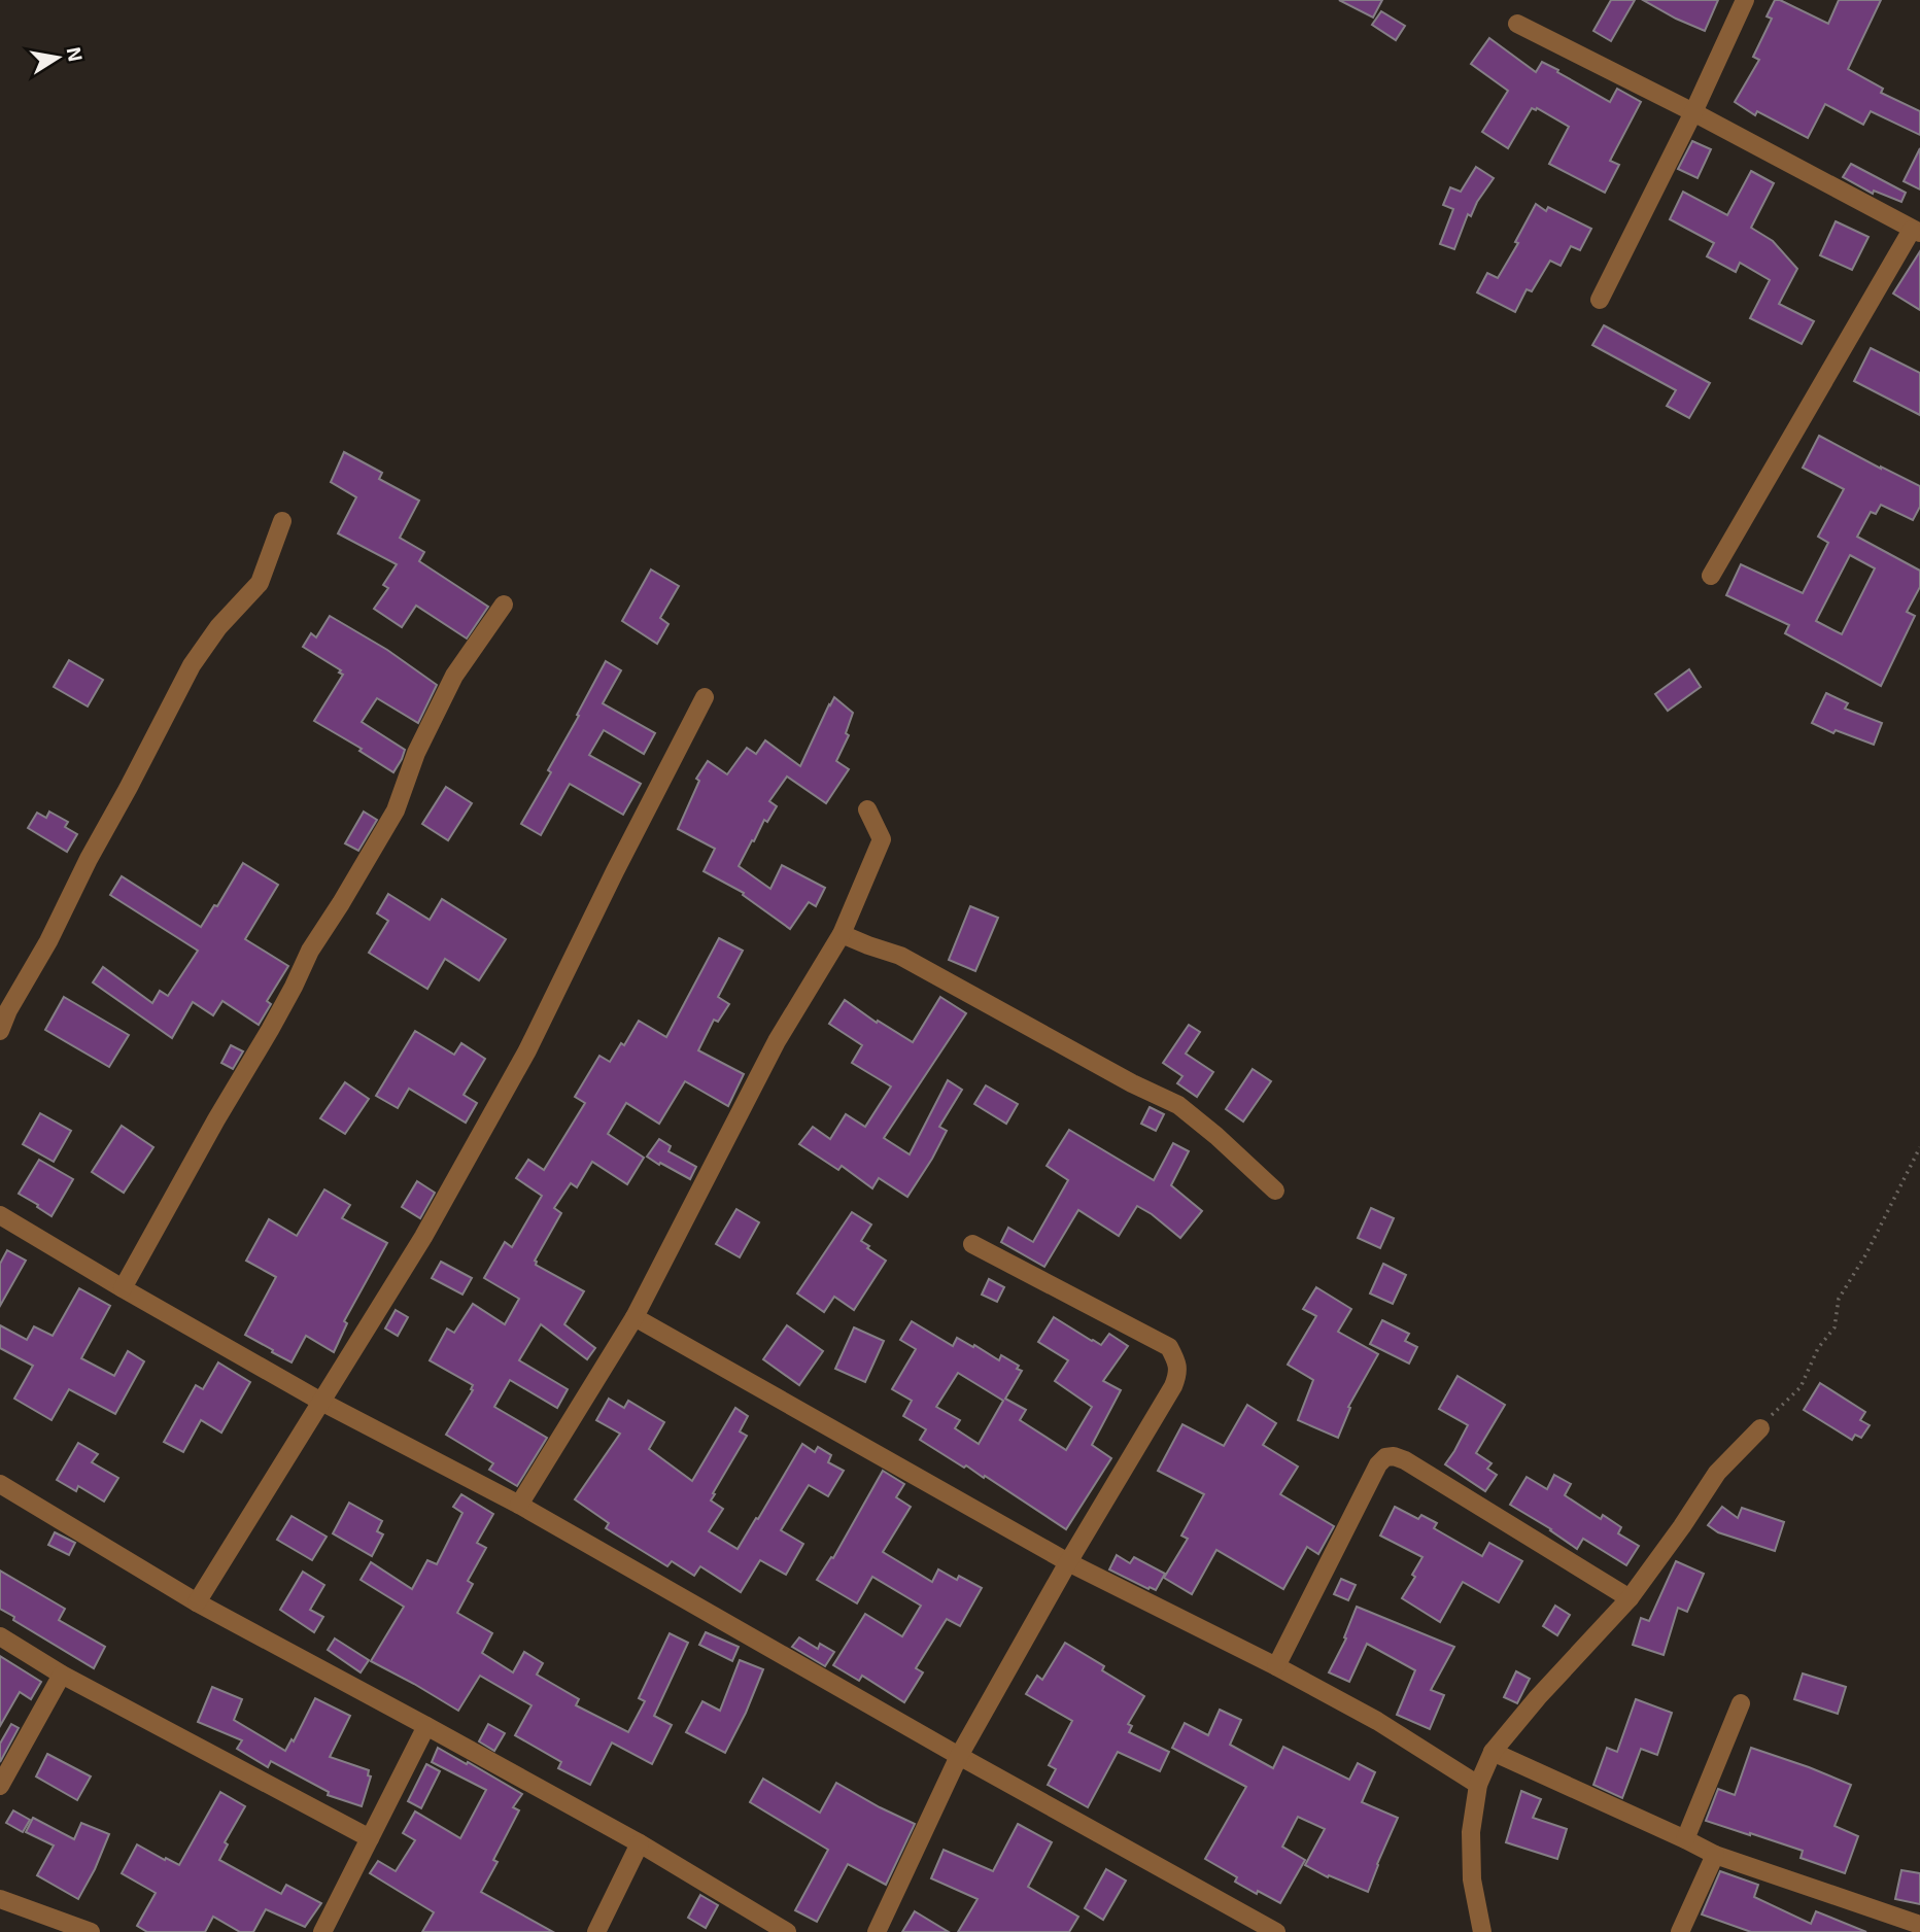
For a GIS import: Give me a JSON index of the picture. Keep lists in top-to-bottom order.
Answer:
{
  "north": "right"
}
